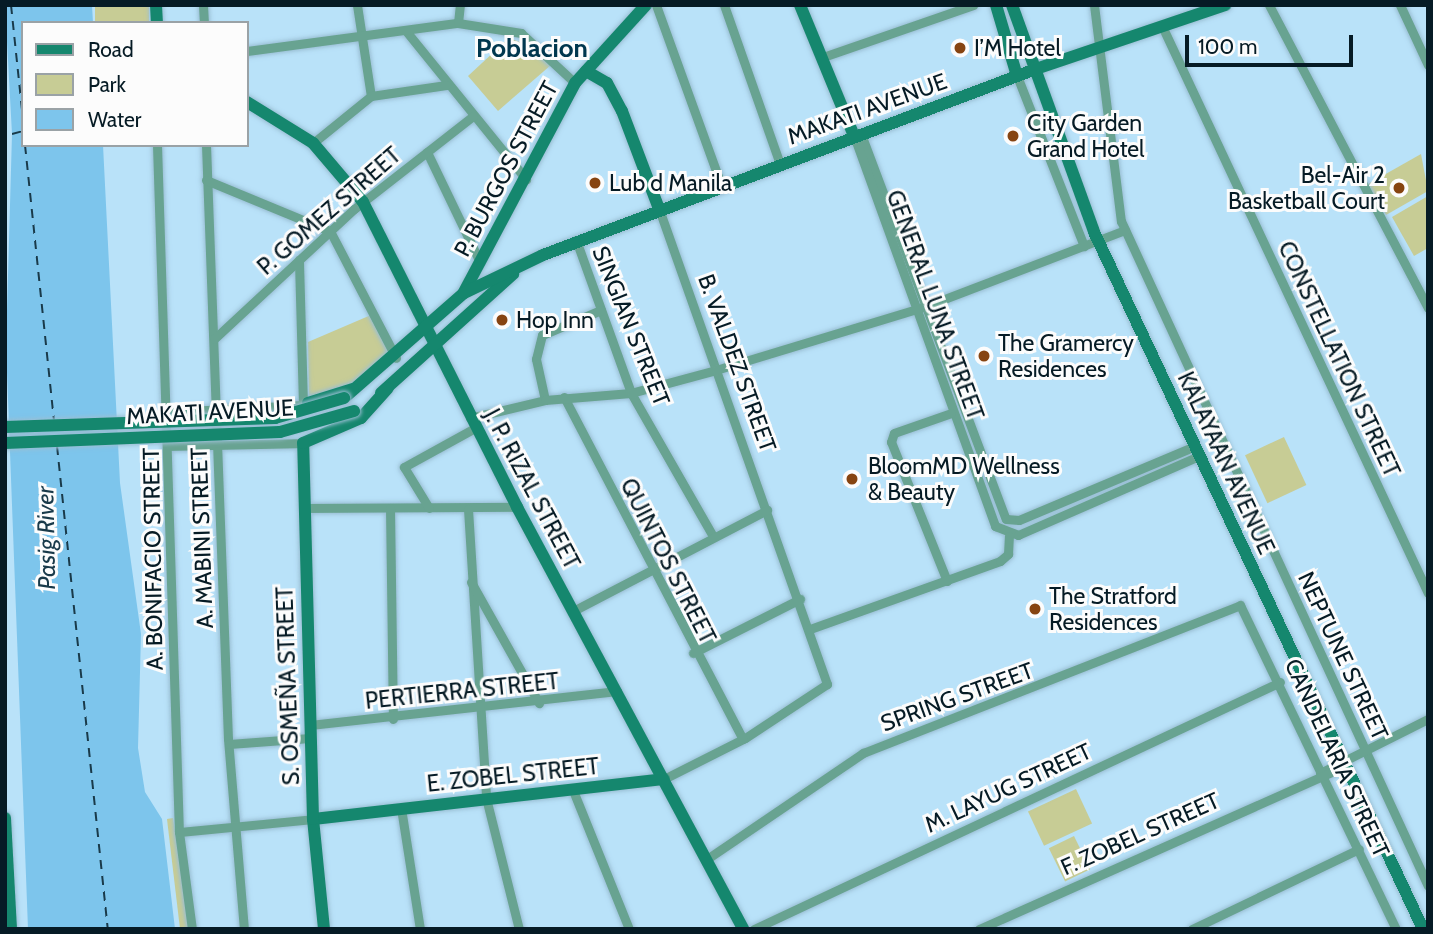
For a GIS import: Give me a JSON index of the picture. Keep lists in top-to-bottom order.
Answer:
{
  "streets": {
    "main road": [
      "MAKATI AVENUE",
      "P. BURGOS STREET",
      "GENERAL LUNA STREET",
      "B. VALDEZ STREET",
      "KALAYAAN AVENUE",
      "J. P. RIZAL STREET",
      "S. OSMEÑA STREET",
      "E. ZOBEL STREET"
    ],
    "street": [
      "P. GOMEZ STREET",
      "SINGIAN STREET",
      "CONSTELLATION STREET",
      "A. MABINI STREET",
      "A. BONIFACIO STREET",
      "QUINTOS STREET",
      "NEPTUNE STREET",
      "PERTIERRA STREET",
      "SPRING STREET",
      "CANDELARIA STREET",
      "M. LAYUG STREET",
      "F. ZOBEL STREET"
    ]
  },
  "crossings": [
    ["MAKATI AVENUE", "P. BURGOS STREET"],
    ["MAKATI AVENUE", "GENERAL LUNA STREET"],
    ["MAKATI AVENUE", "SINGIAN STREET"],
    ["MAKATI AVENUE", "CONSTELLATION STREET"],
    ["MAKATI AVENUE", "B. VALDEZ STREET"],
    ["MAKATI AVENUE", "KALAYAAN AVENUE"],
    ["MAKATI AVENUE", "J. P. RIZAL STREET"],
    ["MAKATI AVENUE", "NEPTUNE STREET"],
    ["P. BURGOS STREET", "B. VALDEZ STREET"],
    ["P. GOMEZ STREET", "J. P. RIZAL STREET"],
    ["P. GOMEZ STREET", "A. MABINI STREET"],
    ["GENERAL LUNA STREET", "KALAYAAN AVENUE"],
    ["B. VALDEZ STREET", "E. ZOBEL STREET"],
    ["KALAYAAN AVENUE", "F. ZOBEL STREET"],
    ["J. P. RIZAL STREET", "PERTIERRA STREET"],
    ["J. P. RIZAL STREET", "SPRING STREET"],
    ["J. P. RIZAL STREET", "E. ZOBEL STREET"],
    ["A. MABINI STREET", "PERTIERRA STREET"],
    ["A. MABINI STREET", "E. ZOBEL STREET"],
    ["A. BONIFACIO STREET", "E. ZOBEL STREET"],
    ["QUINTOS STREET", "E. ZOBEL STREET"],
    ["NEPTUNE STREET", "F. ZOBEL STREET"],
    ["S. OSMEÑA STREET", "PERTIERRA STREET"],
    ["S. OSMEÑA STREET", "E. ZOBEL STREET"],
    ["SPRING STREET", "CANDELARIA STREET"],
    ["CANDELARIA STREET", "M. LAYUG STREET"],
    ["CANDELARIA STREET", "F. ZOBEL STREET"]
  ],
  "districts": ["Poblacion"],
  "water": ["Pasig River"],
  "places": [
    "I’M Hotel",
    "City Garden Grand Hotel",
    "Lub d Manila",
    "Bel-Air 2 Basketball Court",
    "Hop Inn",
    "The Gramercy Residences",
    "BloomMD Wellness & Beauty",
    "The Stratford Residences"
  ],
  "legend": ["Road", "Park", "Water"],
  "scale_bar": "100 m"
}
